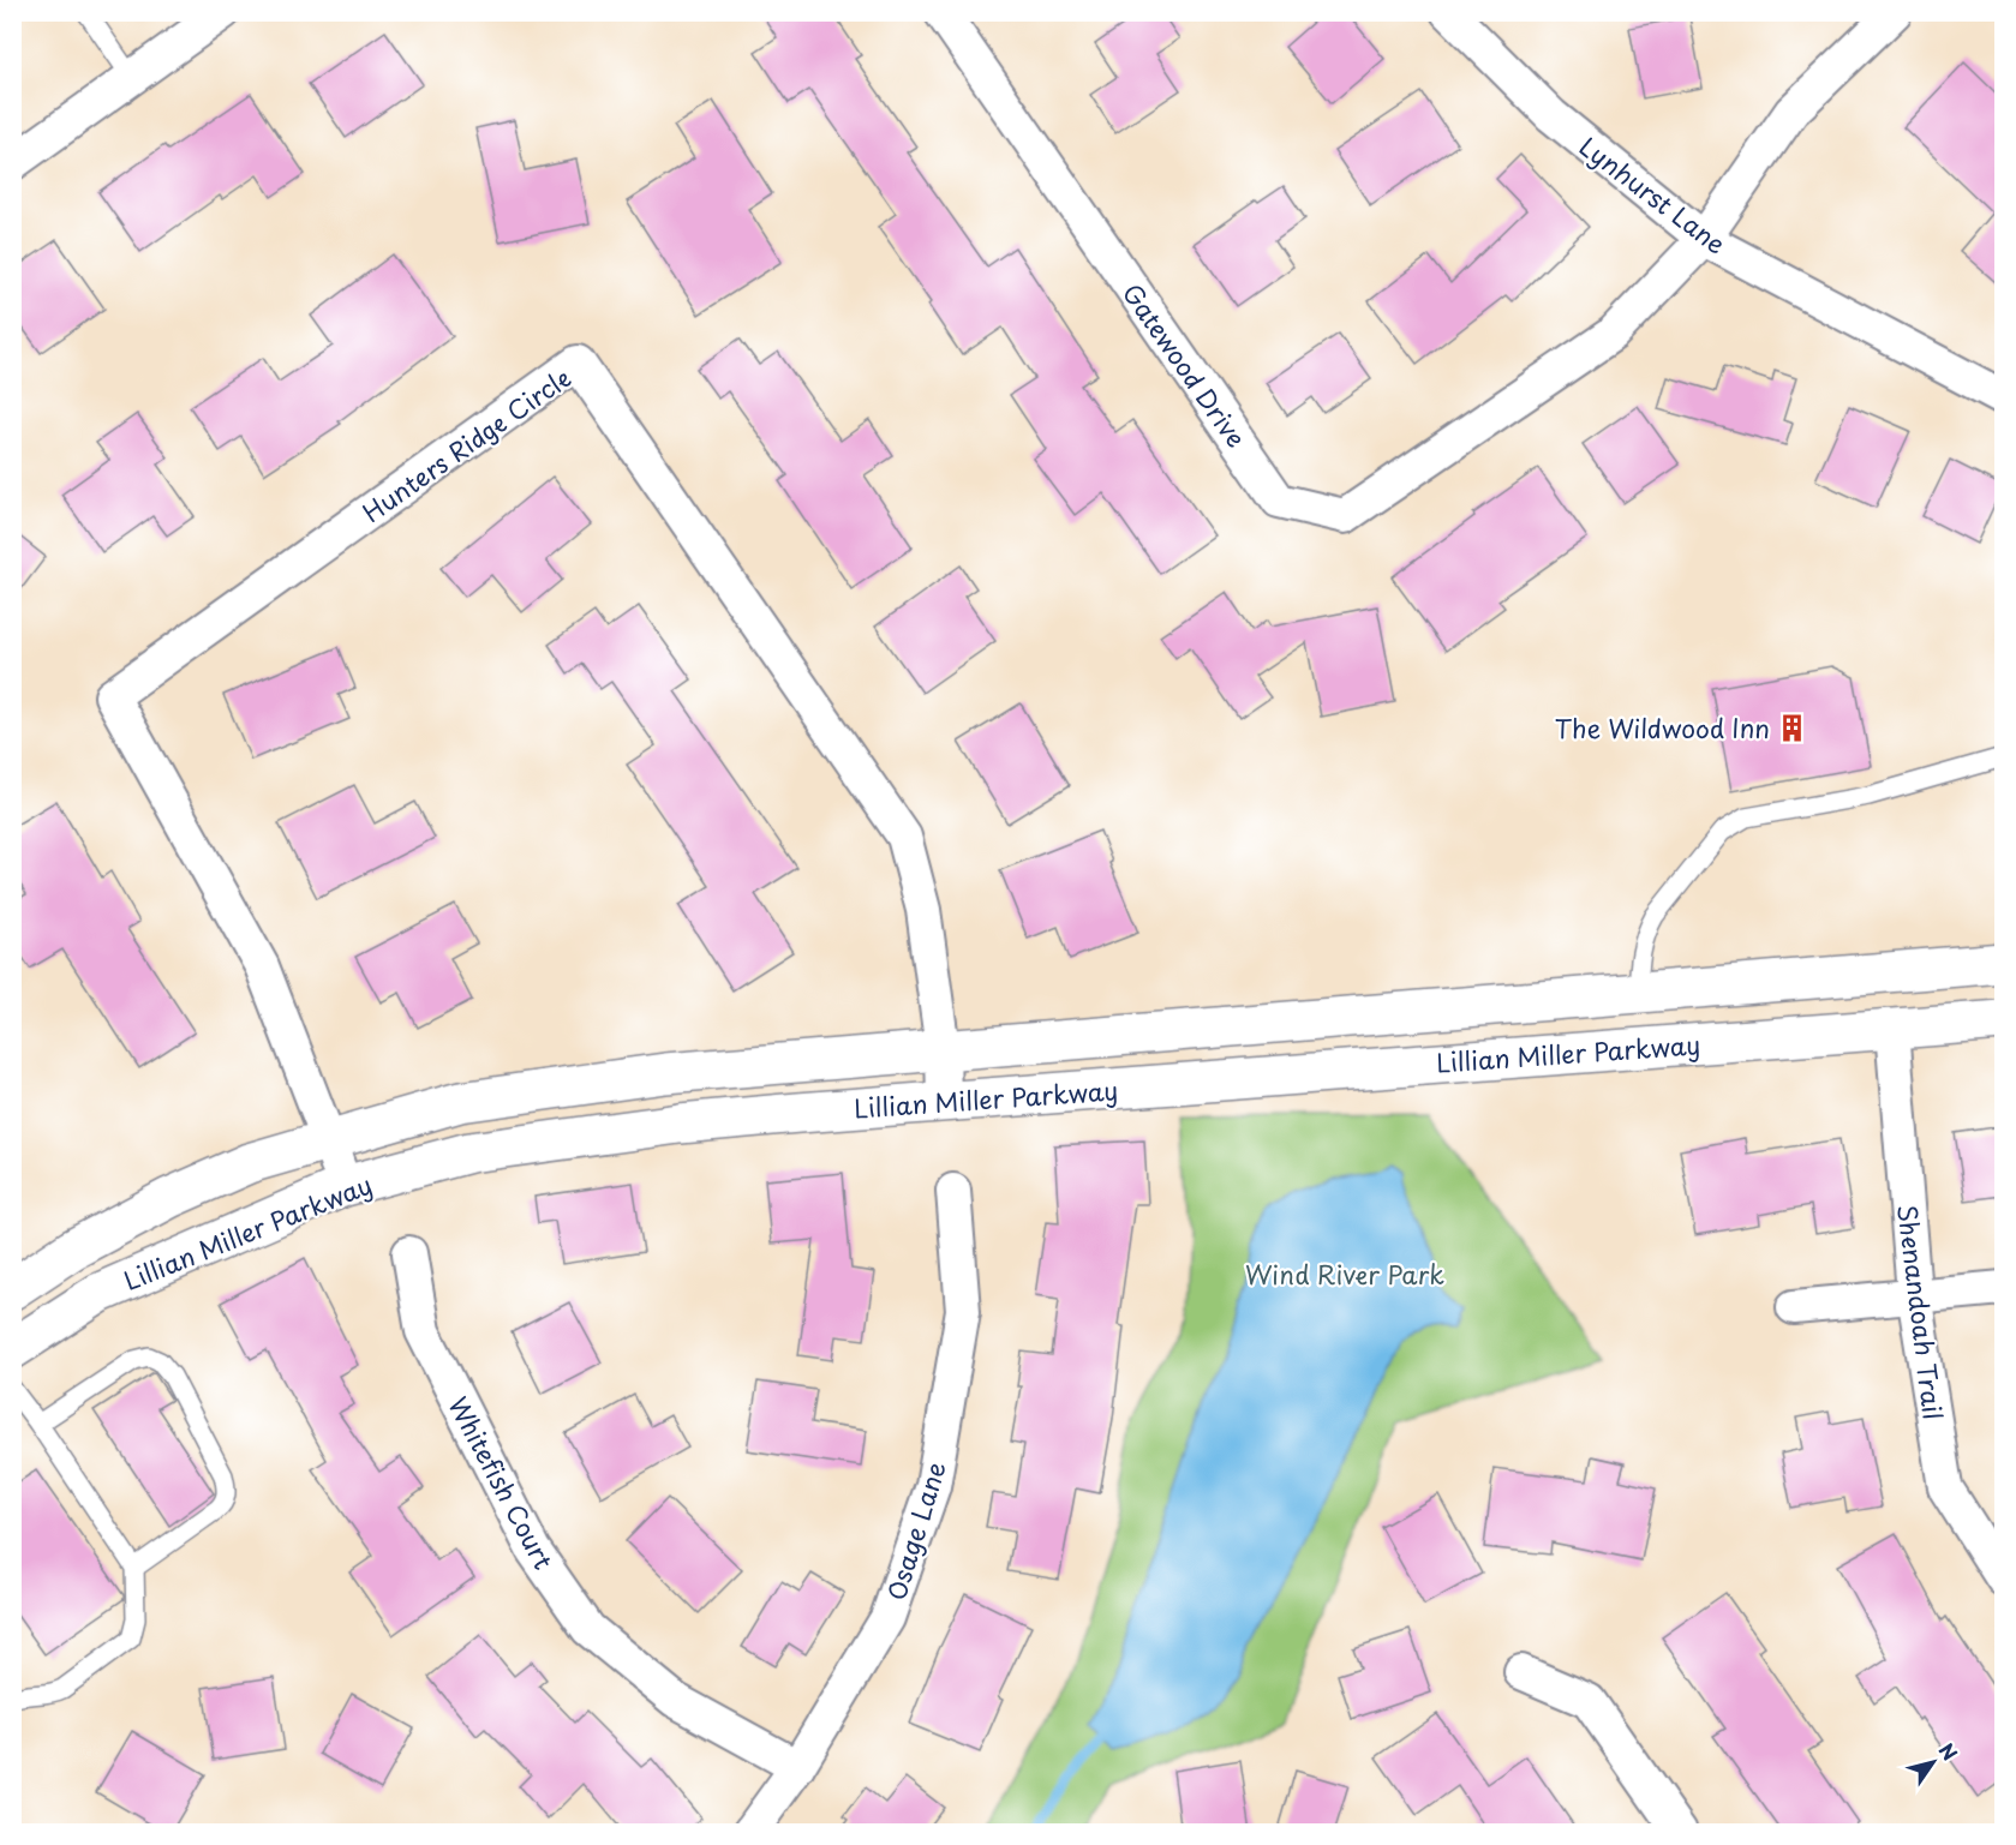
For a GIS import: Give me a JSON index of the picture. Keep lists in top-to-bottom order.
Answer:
{
  "streets": {
    "main road": ["Lillian Miller Parkway"],
    "street": [
      "Lynhurst Lane",
      "Gatewood Drive",
      "Hunters Ridge Circle",
      "Shenandoah Trail",
      "Whitefish Court",
      "Osage Lane"
    ]
  },
  "crossings": [
    ["Lynhurst Lane", "Gatewood Drive"],
    ["Hunters Ridge Circle", "Lillian Miller Parkway"],
    ["Lillian Miller Parkway", "Shenandoah Trail"],
    ["Whitefish Court", "Osage Lane"]
  ],
  "parks": ["Wind River Park"],
  "places": {
    "building": ["The Wildwood Inn"]
  },
  "north": "top right"
}
